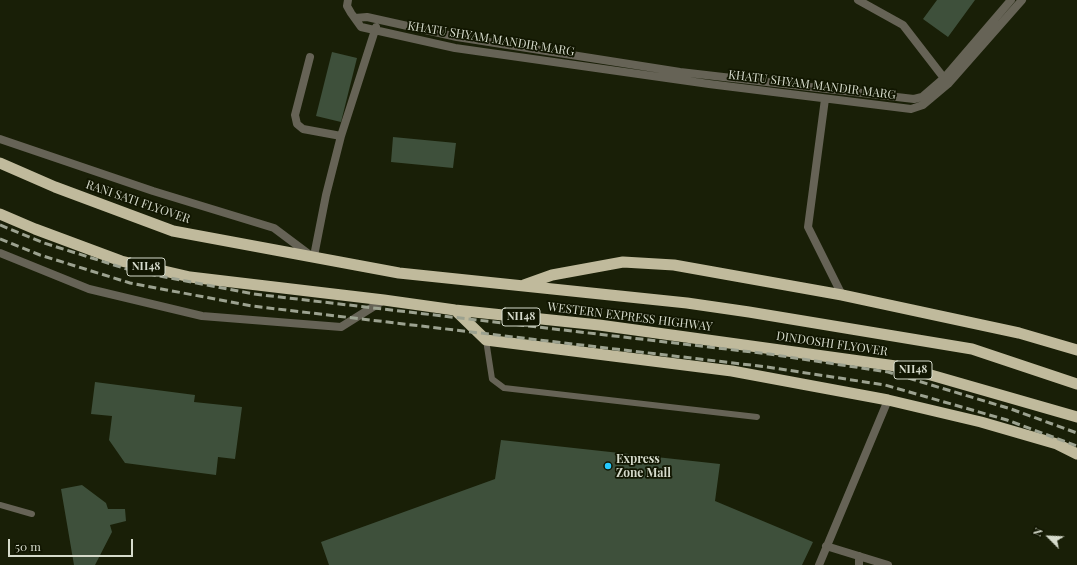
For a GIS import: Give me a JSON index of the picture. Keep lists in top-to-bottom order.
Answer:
{
  "streets": {
    "highway": [
      "RANI SATI FLYOVER",
      "NH48",
      "WESTERN EXPRESS HIGHWAY",
      "DINDOSHI FLYOVER"
    ],
    "street": ["KHATU SHYAM MANDIR MARG"]
  },
  "crossings": [
    ["RANI SATI FLYOVER", "WESTERN EXPRESS HIGHWAY"],
    ["WESTERN EXPRESS HIGHWAY", "DINDOSHI FLYOVER"]
  ],
  "places": ["Express Zone Mall"],
  "scale_bar": "50 m",
  "north": "top left"
}
